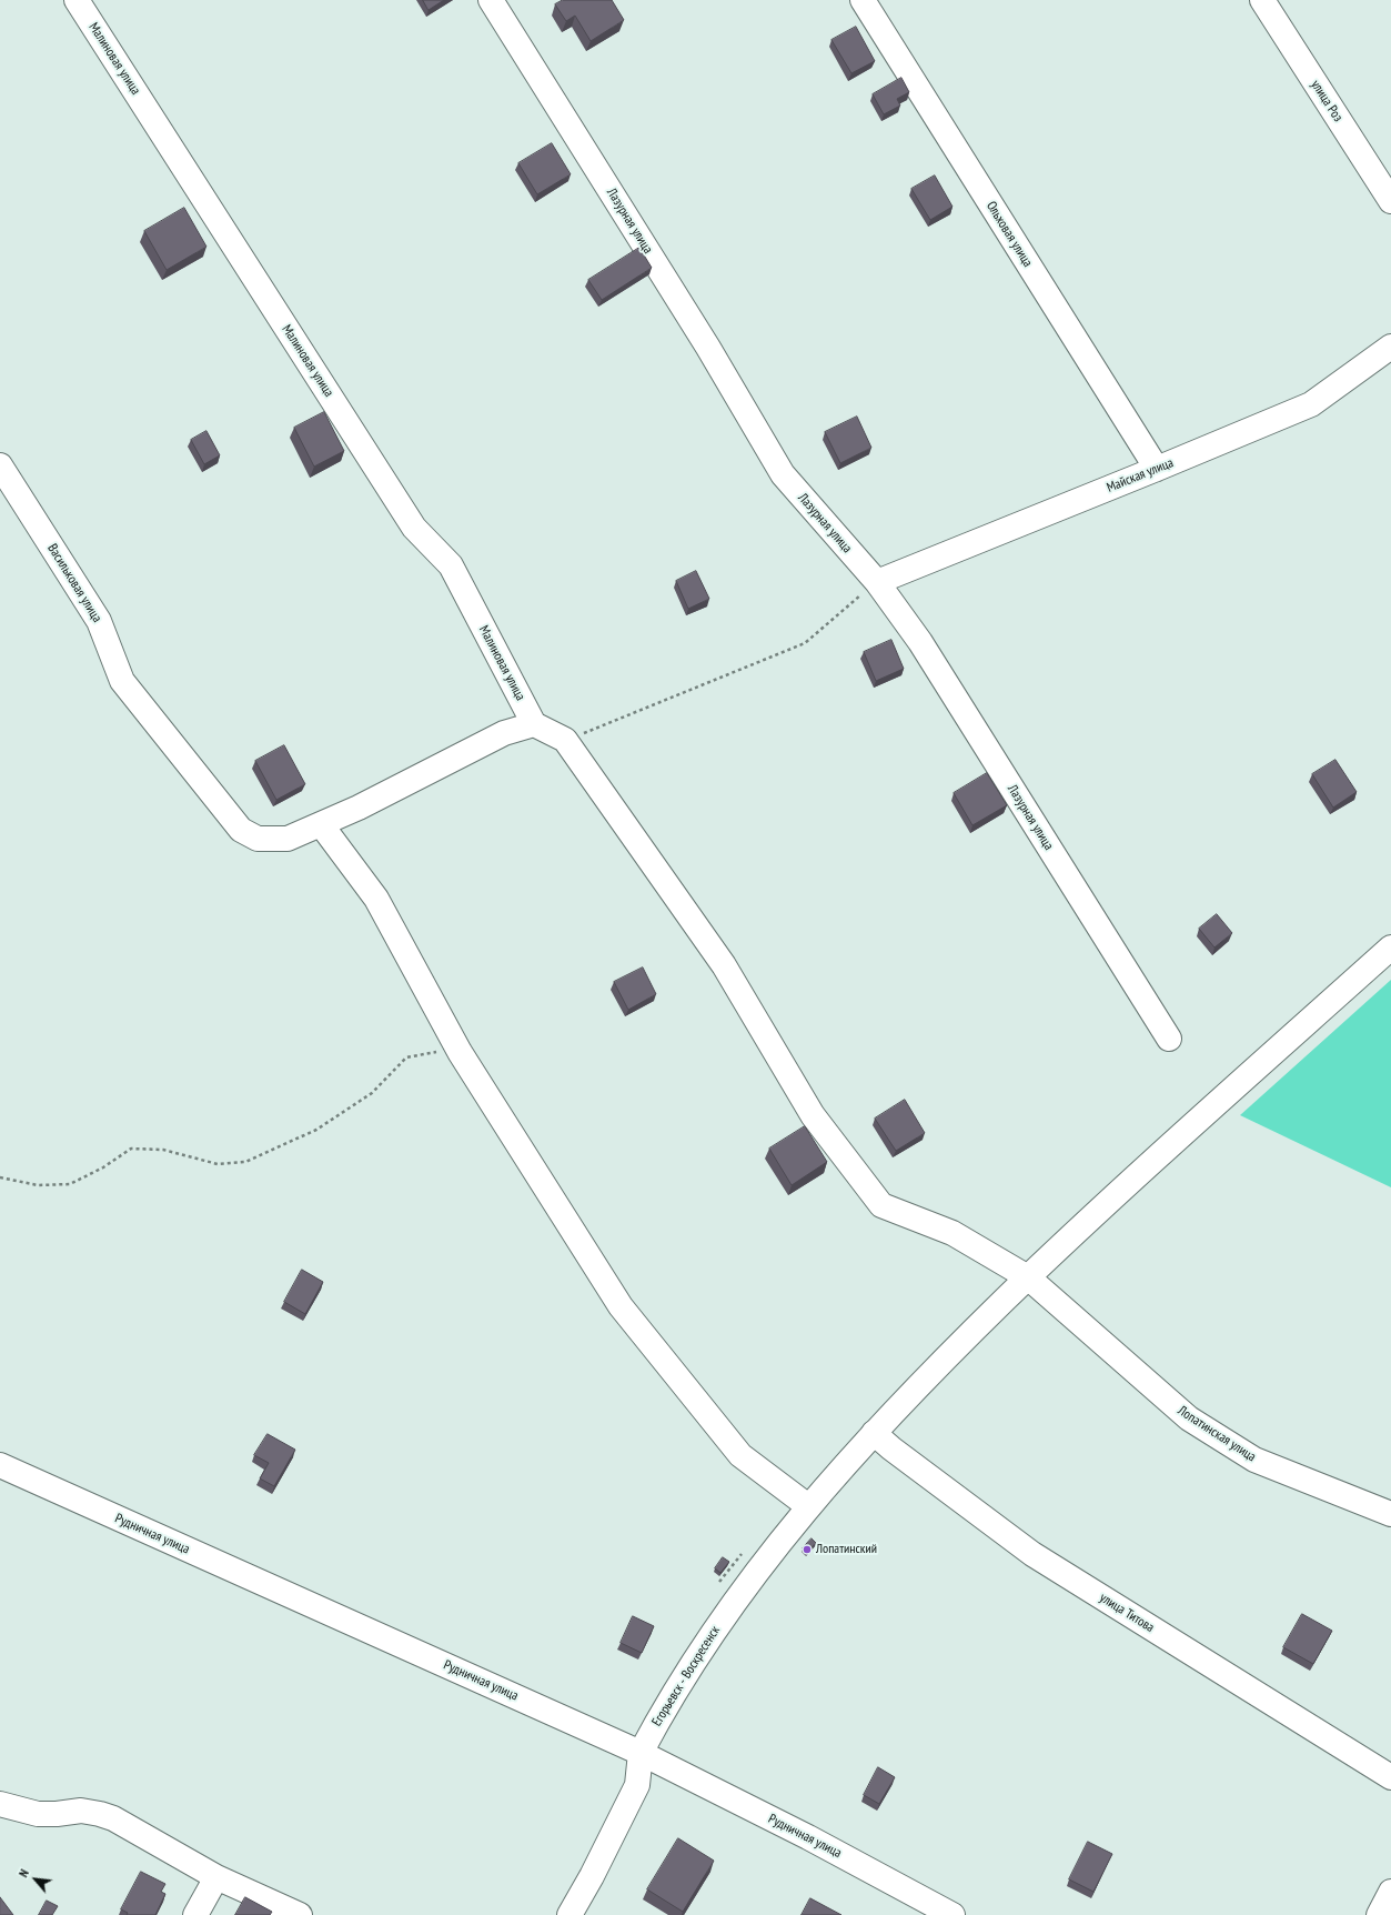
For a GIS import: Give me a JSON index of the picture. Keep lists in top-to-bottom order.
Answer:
{
  "streets": {
    "street": [
      "Малиновая улица",
      "улица Роз",
      "Лазурная улица",
      "Ольховая улица",
      "Майская улица",
      "Васильковая улица",
      "Лопатинская улица",
      "Рудничная улица",
      "улица Титова",
      "Егорьевск - Воскресенск"
    ]
  },
  "crossings": [
    ["Лазурная улица", "Майская улица"],
    ["Ольховая улица", "Майская улица"],
    ["Лопатинская улица", "Егорьевск - Воскресенск"],
    ["Рудничная улица", "Егорьевск - Воскресенск"],
    ["улица Титова", "Егорьевск - Воскресенск"]
  ],
  "places": ["Лопатинский"],
  "north": "top left"
}
